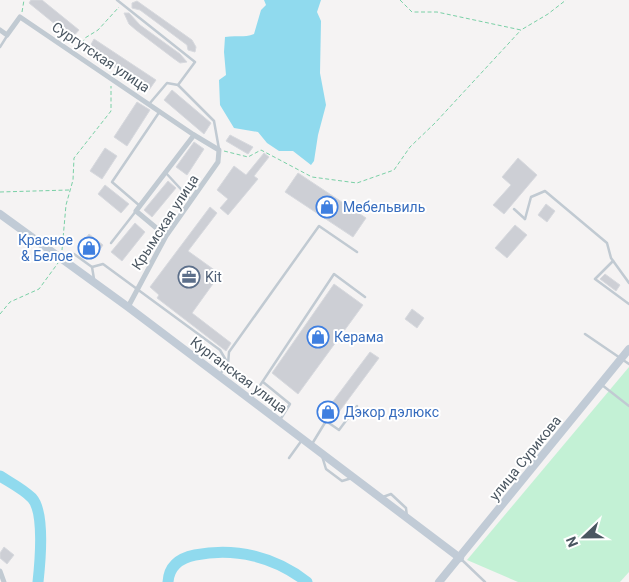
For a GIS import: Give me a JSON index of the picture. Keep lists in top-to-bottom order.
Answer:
{
  "streets": {
    "main road": ["Курганская улица", "улица Сурикова"],
    "street": ["Сургутская улица", "Крымская улица"]
  },
  "crossings": [
    ["Сургутская улица", "Крымская улица"],
    ["Крымская улица", "Курганская улица"],
    ["Курганская улица", "улица Сурикова"]
  ],
  "places": {
    "shop": [
      "Мебельвиль",
      "Красное & Белое",
      "Керама",
      "Дэкор дэлюкс"
    ],
    "office": ["Kit"]
  },
  "north": "left"
}
